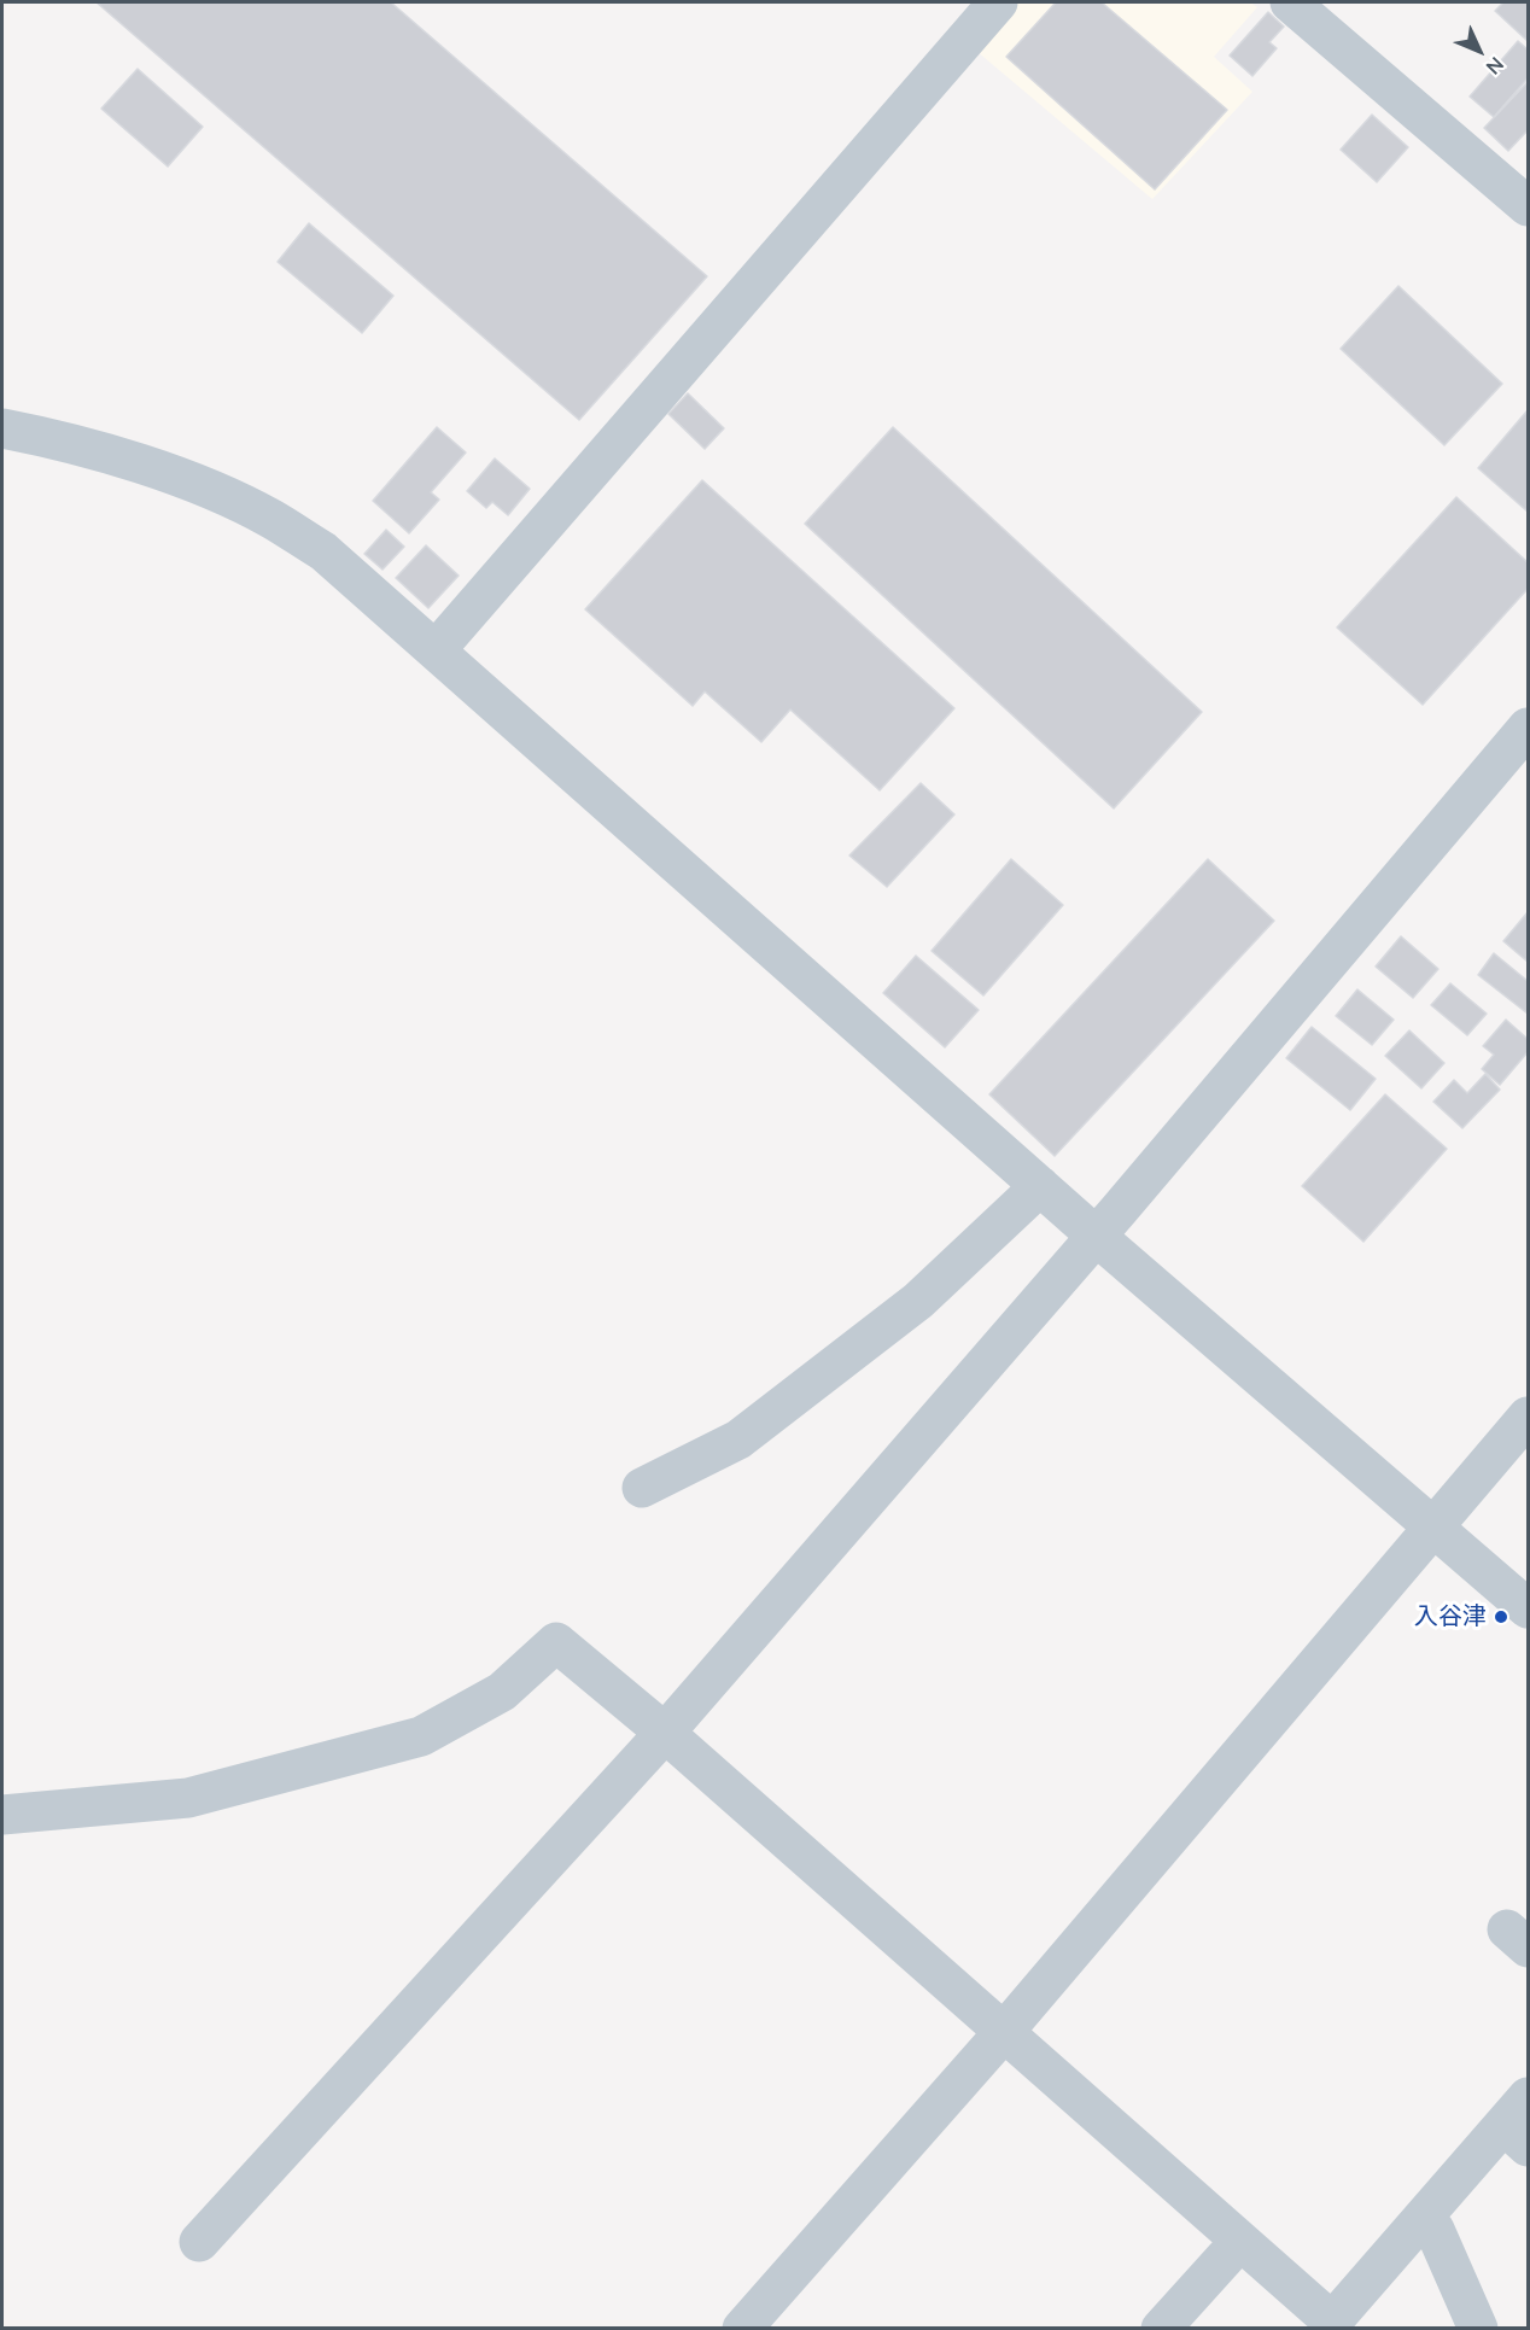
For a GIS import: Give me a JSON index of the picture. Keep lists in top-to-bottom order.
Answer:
{
  "places": ["入谷津"],
  "north": "bottom right"
}
